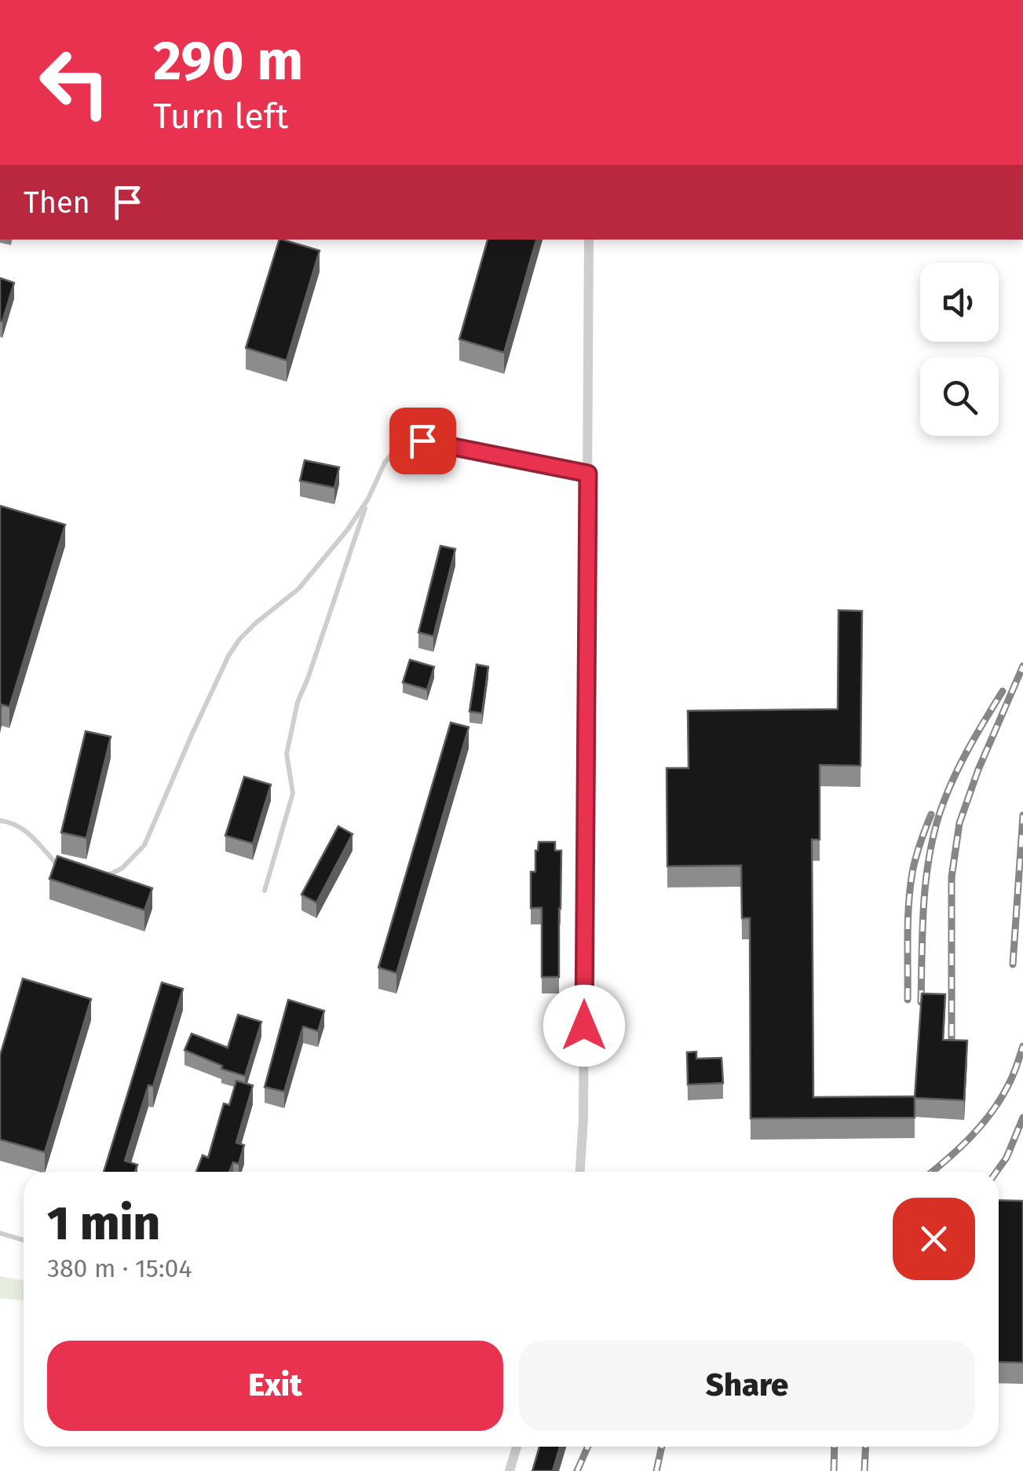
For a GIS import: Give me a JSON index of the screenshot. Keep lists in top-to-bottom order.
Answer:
{
  "page": {
    "turn": ["290 m", "Turn left"],
    "then": "Then",
    "heading": ["1 min", "380 m · 15:04"],
    "buttons": ["Exit", "Share"]
  }
}
